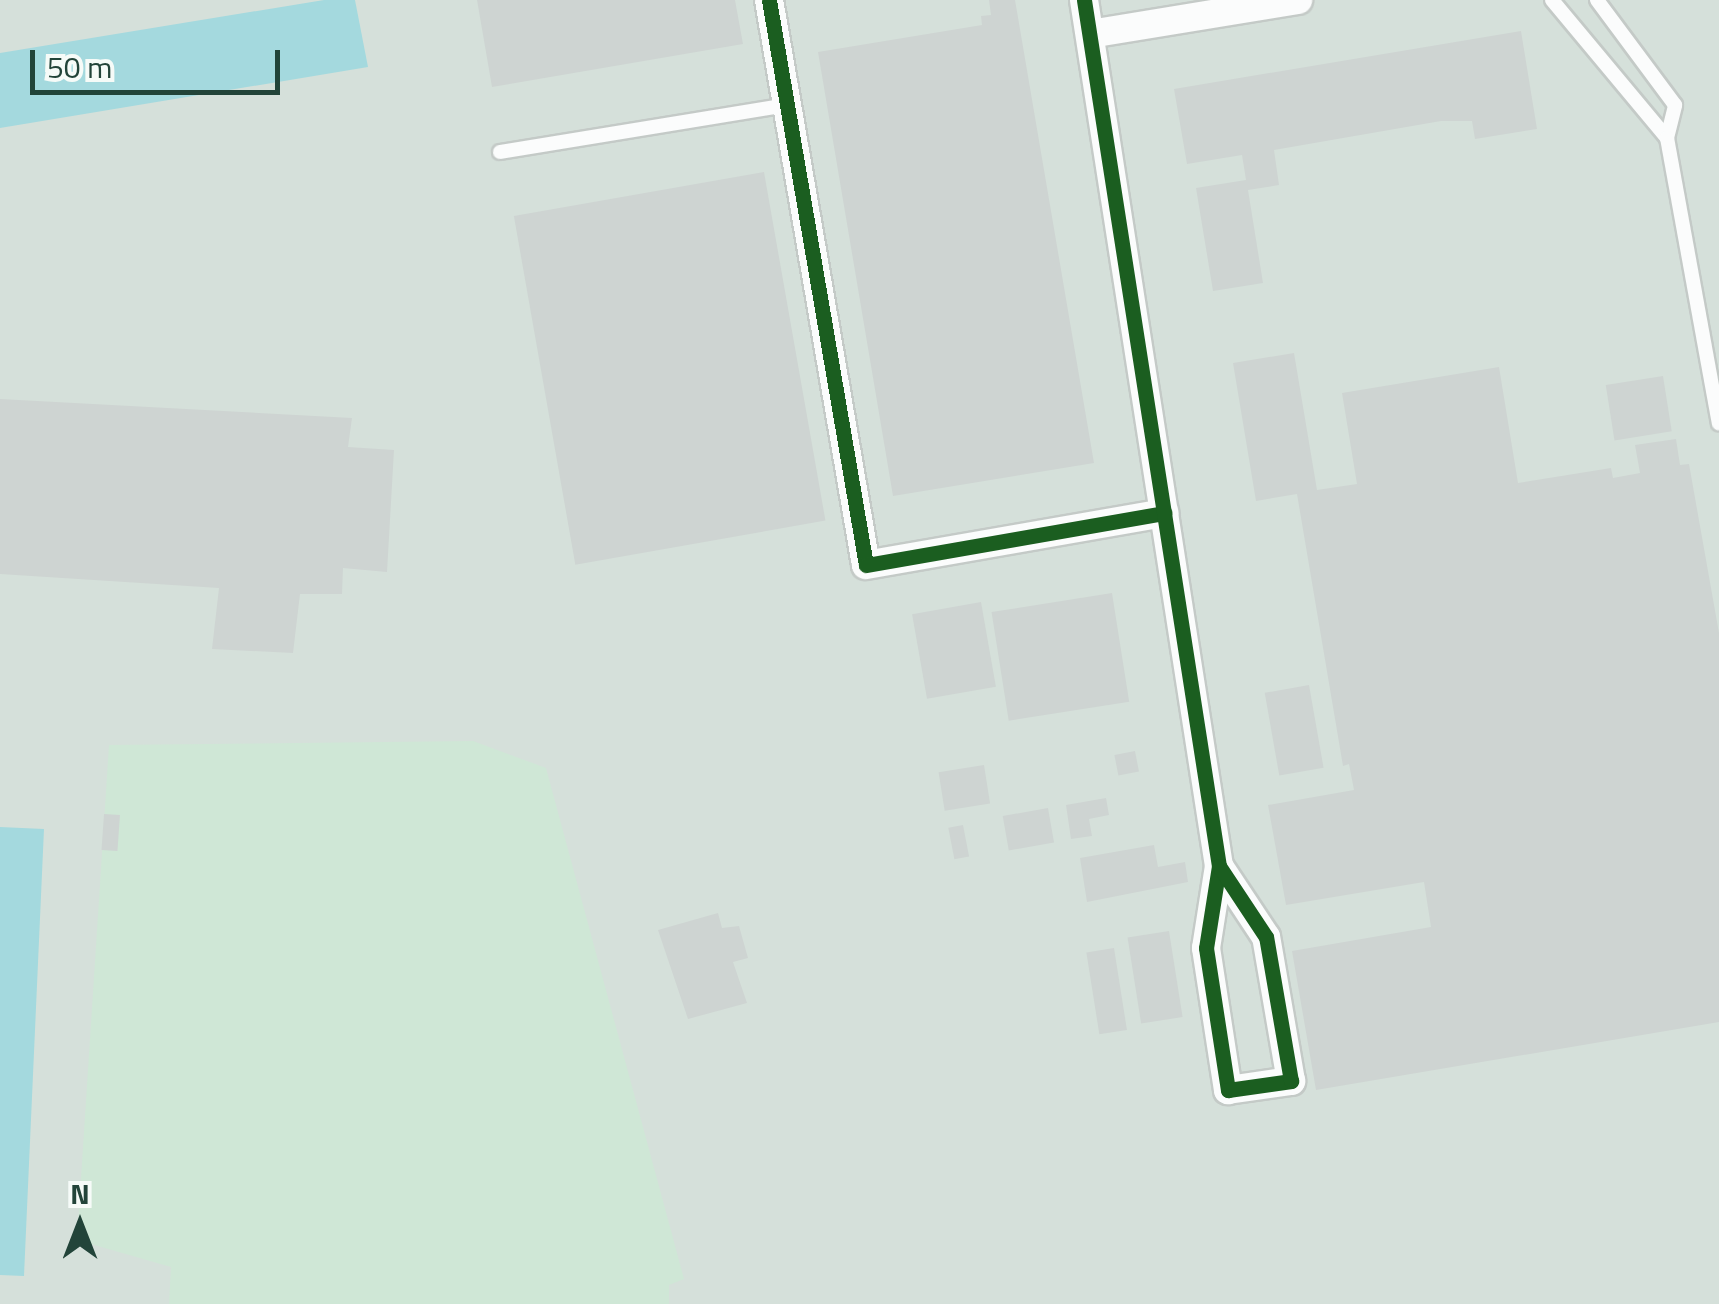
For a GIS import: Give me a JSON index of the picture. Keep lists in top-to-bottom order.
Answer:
{
  "scale_bar": "50 m",
  "north": "top"
}
